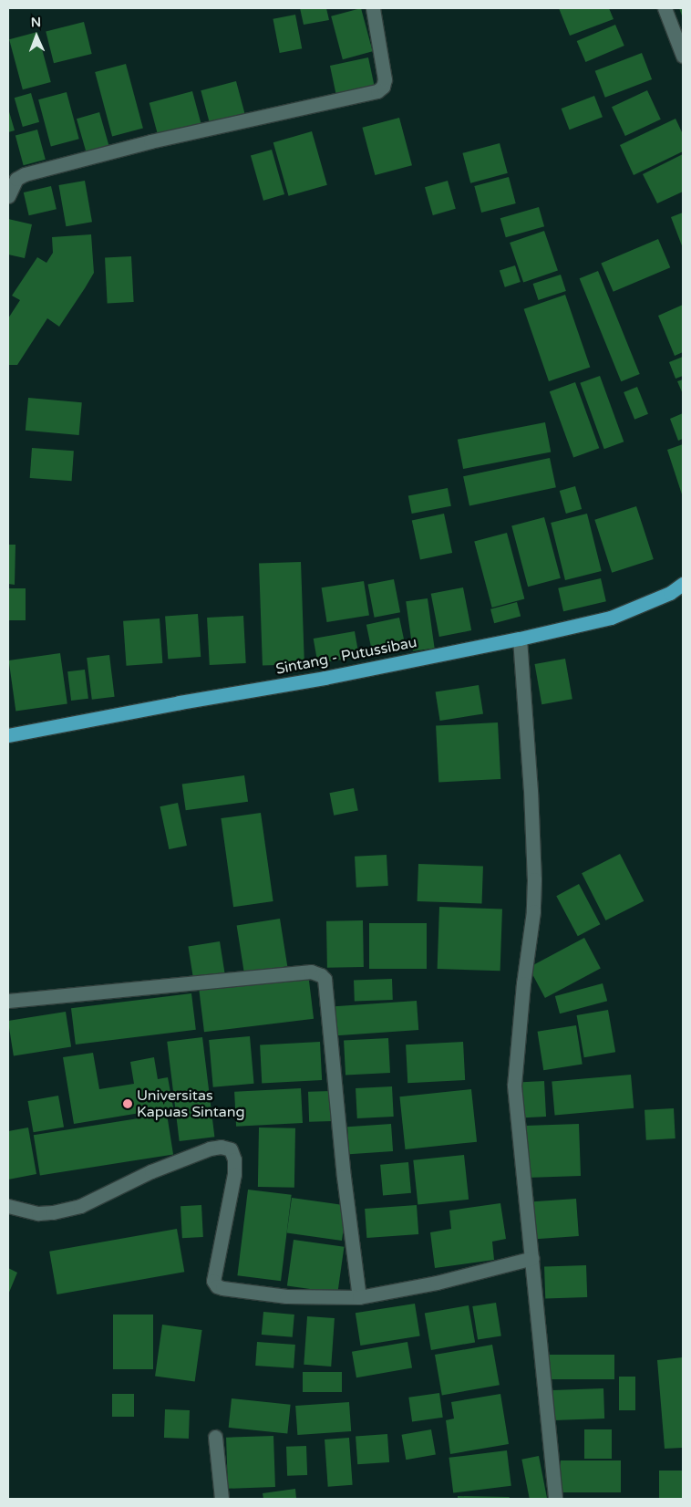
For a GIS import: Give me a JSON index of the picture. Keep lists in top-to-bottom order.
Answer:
{
  "streets": {
    "highway": ["Sintang - Putussibau"]
  },
  "places": ["Universitas Kapuas Sintang"],
  "north": "top"
}
